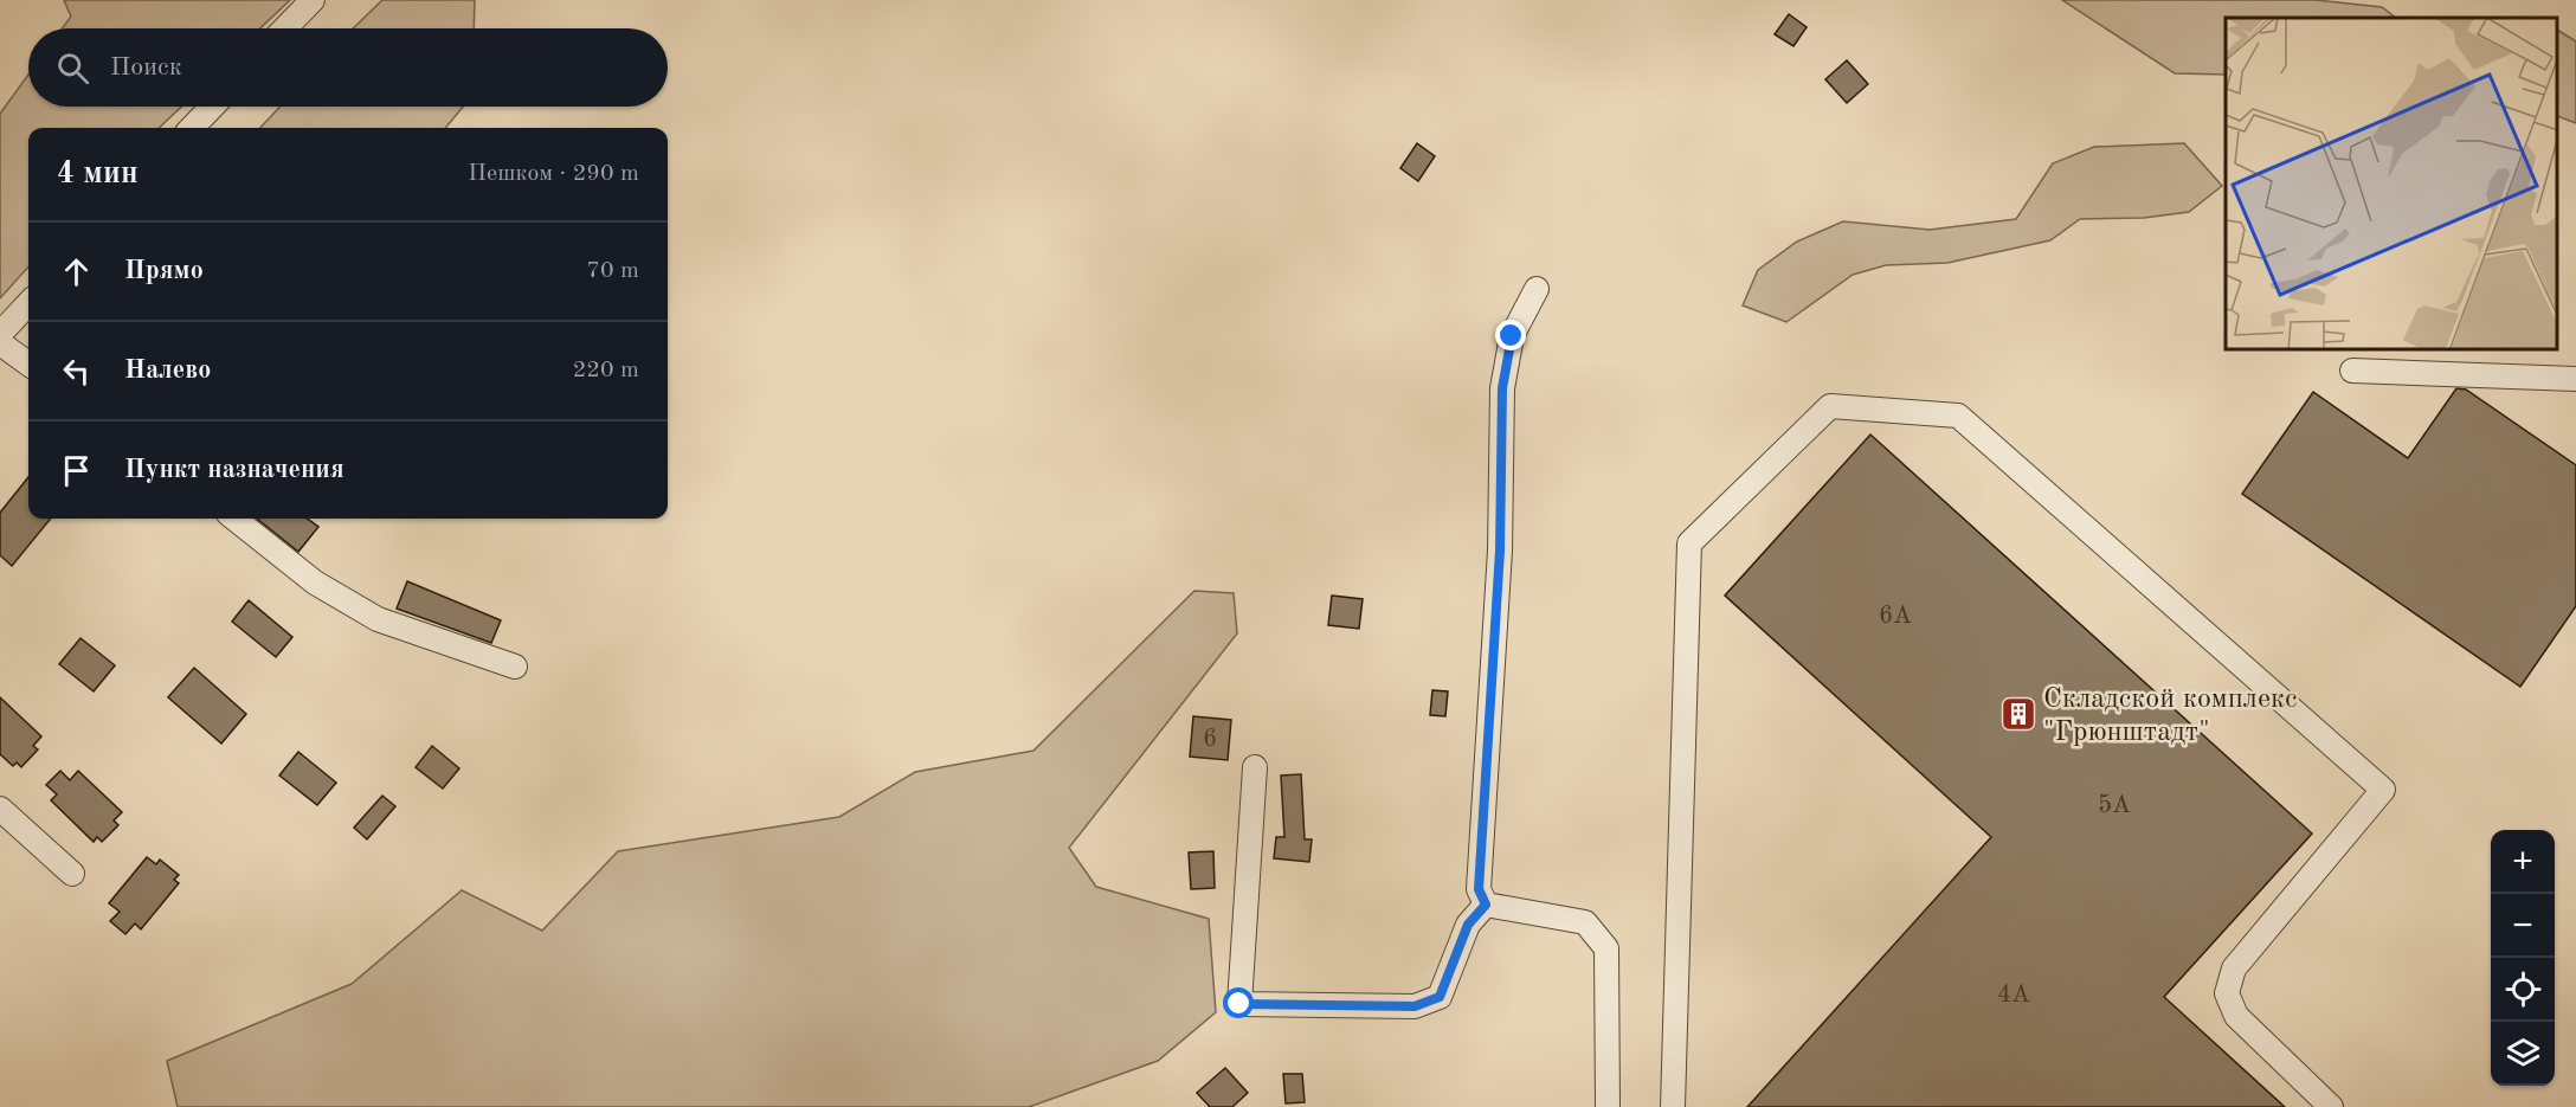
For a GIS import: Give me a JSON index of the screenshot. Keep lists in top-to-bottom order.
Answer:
{
  "places": {
    "building": ["Складской комплекс \"Грюнштадт\""]
  },
  "house_numbers": [
    "6А",
    "6",
    "5А",
    "4А"
  ],
  "page": {
    "search": "Поиск",
    "heading": ["4 мин", "Пешком · 290 m"],
    "list": [
      ["Прямо", "70 m"],
      ["Налево", "220 m"],
      "Пункт назначения"
    ],
    "map_buttons": ["+", "−"]
  }
}
